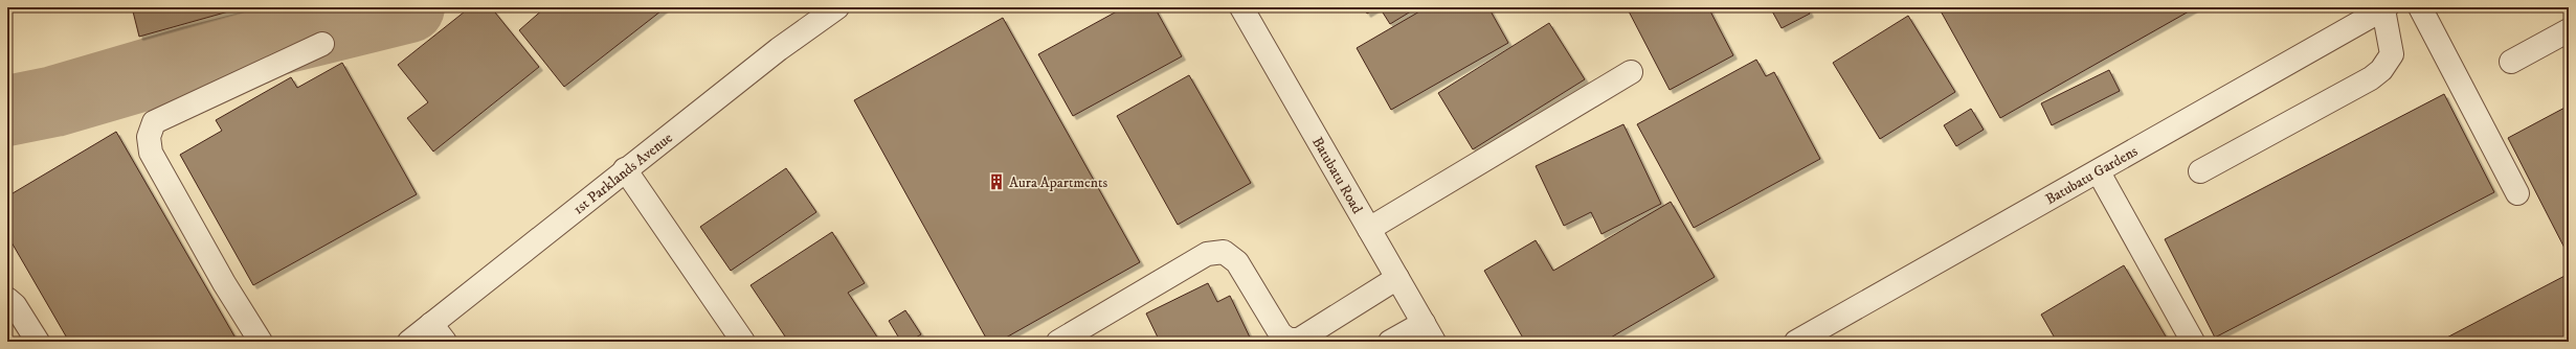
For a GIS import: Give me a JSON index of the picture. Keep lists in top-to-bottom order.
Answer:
{
  "streets": {
    "street": ["1st Parklands Avenue", "Batubatu Road", "Batubatu Gardens"]
  },
  "places": {
    "building": ["Aura Apartments"]
  }
}
